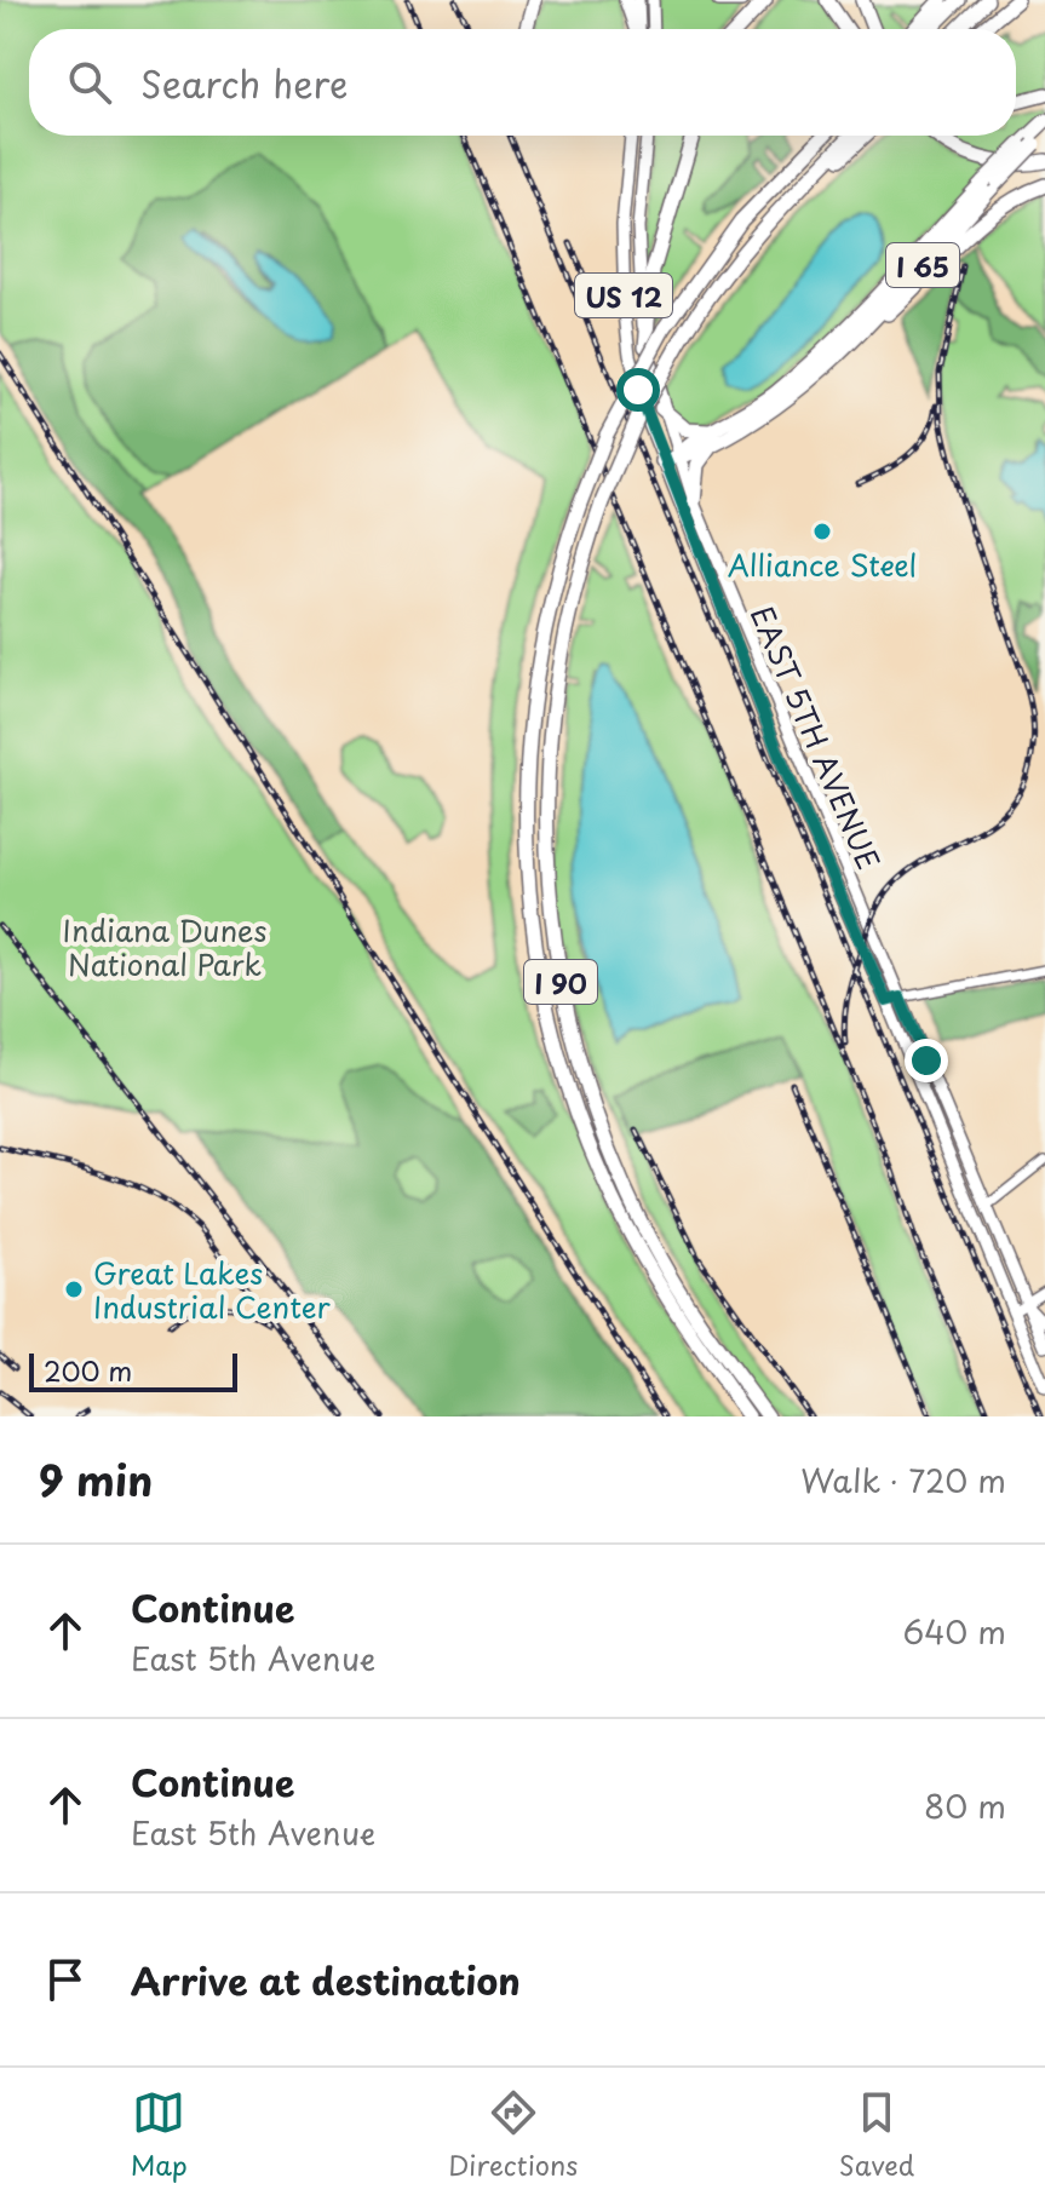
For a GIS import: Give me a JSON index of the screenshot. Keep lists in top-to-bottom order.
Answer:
{
  "streets": {
    "highway": ["I 65", "I 90"],
    "main road": ["US 12", "EAST 5TH AVENUE"]
  },
  "crossings": [
    ["I 65", "EAST 5TH AVENUE"]
  ],
  "parks": ["Indiana Dunes National Park"],
  "places": ["Alliance Steel", "Great Lakes Industrial Center"],
  "scale_bar": "200 m",
  "page": {
    "search": "Search here",
    "scale": "200 m",
    "heading": ["9 min", "Walk · 720 m"],
    "list": [
      ["Continue", "East 5th Avenue", "640 m"],
      ["Continue", "East 5th Avenue", "80 m"],
      "Arrive at destination"
    ],
    "nav": ["Map", "Directions", "Saved"]
  }
}
